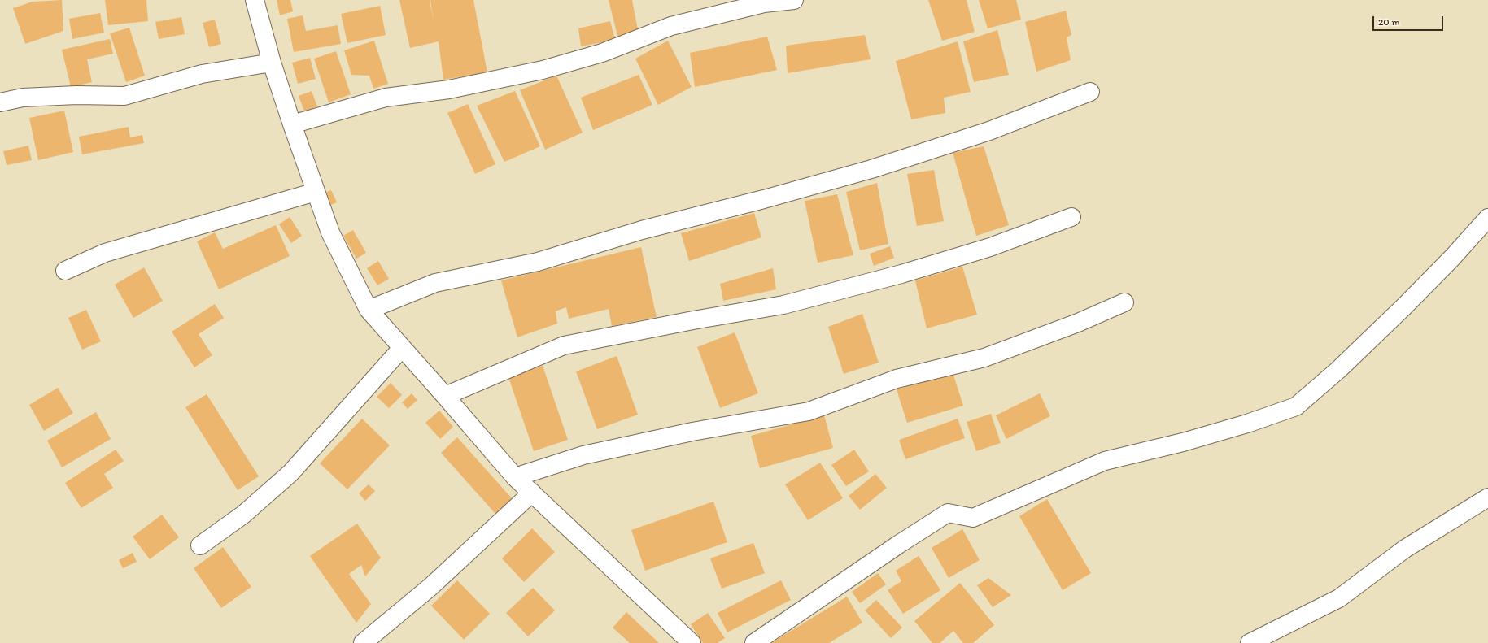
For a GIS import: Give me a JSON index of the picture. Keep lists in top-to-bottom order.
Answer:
{
  "scale_bar": "20 m"
}
